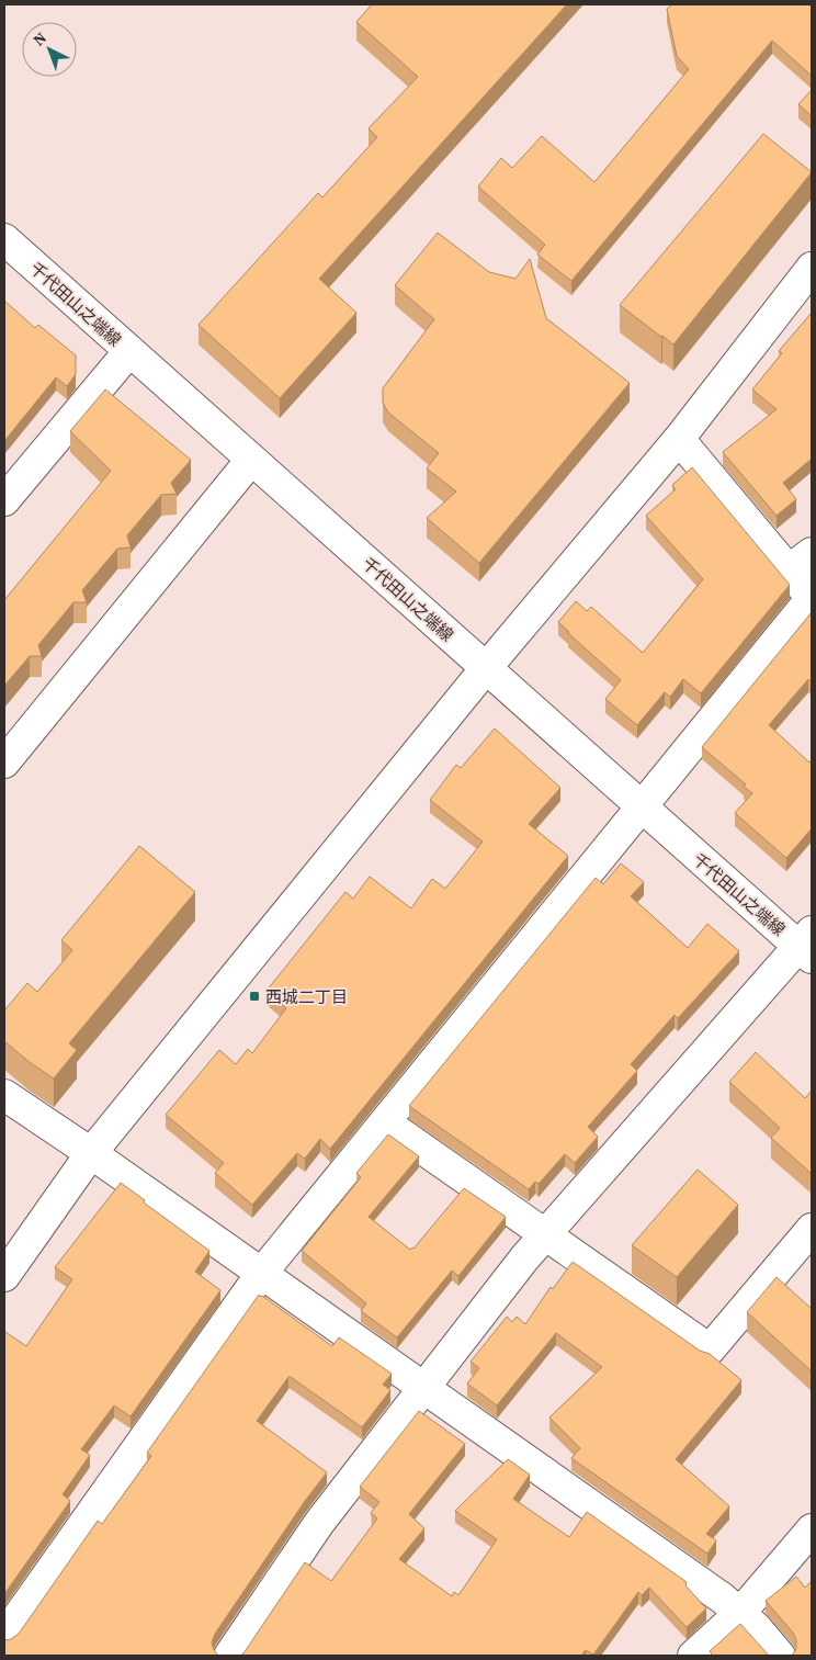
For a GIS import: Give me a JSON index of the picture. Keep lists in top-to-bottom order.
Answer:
{
  "streets": {
    "street": ["千代田山之端線"]
  },
  "places": {
    "transit": ["西城二丁目"]
  },
  "north": "top left"
}
